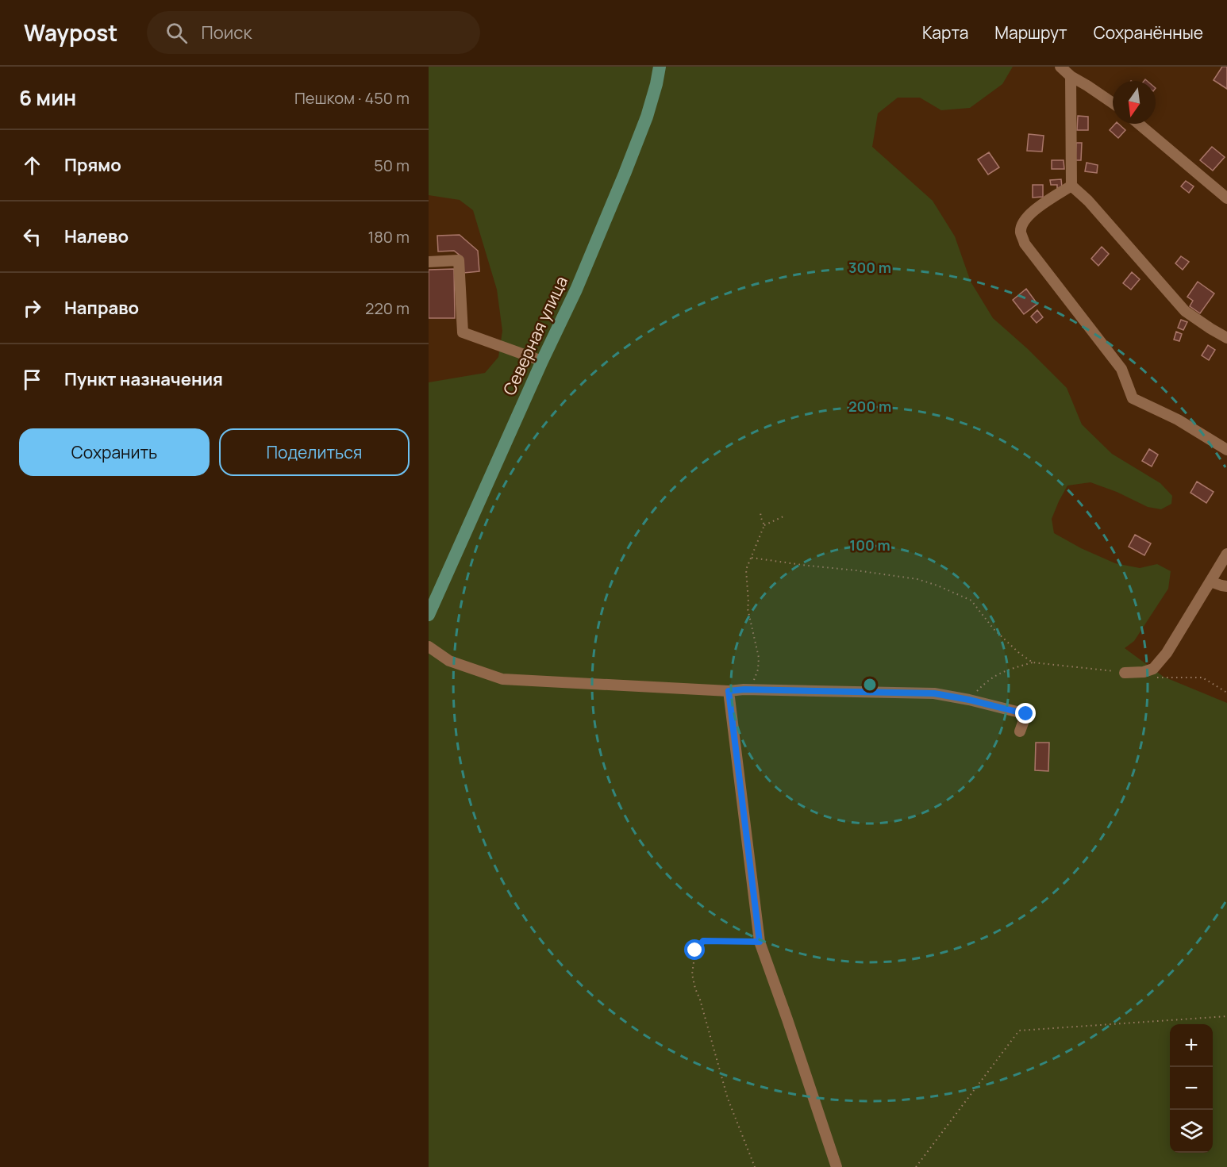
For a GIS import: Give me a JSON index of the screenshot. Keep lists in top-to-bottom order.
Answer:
{
  "streets": {
    "main road": ["Северная улица"]
  },
  "north": "bottom",
  "page": {
    "header": "Waypost",
    "search": "Поиск",
    "nav": ["Карта", "Маршрут", "Сохранённые"],
    "heading": ["6 мин", "Пешком · 450 m"],
    "list": [
      ["Прямо", "50 m"],
      ["Налево", "180 m"],
      ["Направо", "220 m"],
      "Пункт назначения"
    ],
    "buttons": ["Сохранить", "Поделиться"],
    "map_buttons": ["+", "−"]
  },
  "rings": ["300 m", "200 m", "100 m"]
}
